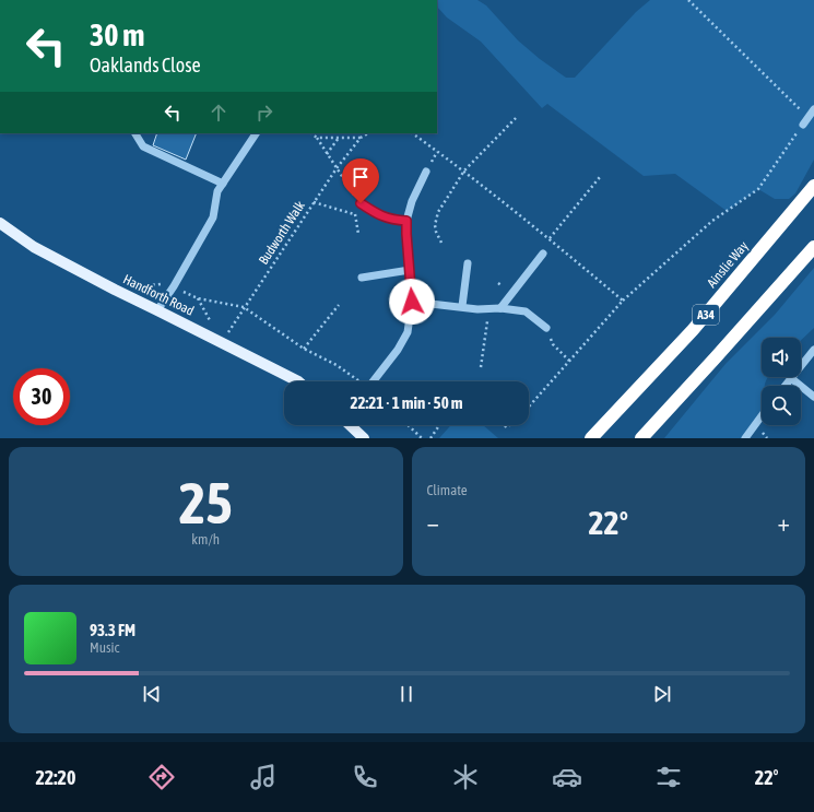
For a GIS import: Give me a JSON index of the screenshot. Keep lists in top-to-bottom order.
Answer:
{
  "streets": {
    "highway": ["Ainslie Way", "A34"],
    "main road": ["Handforth Road"],
    "path": ["Budworth Walk"]
  },
  "crossings": [
    ["Budworth Walk", "Handforth Road"]
  ],
  "page": {
    "turn": ["30 m", "Oaklands Close"],
    "limit": "30",
    "trip": "22:21 · 1 min · 50 m",
    "tile": [
      ["25", "km/h"],
      "Climate"
    ],
    "heat": ["−", "22°", "+"],
    "song": ["93.3 FM", "Music"],
    "tabs": ["22:20", "22°"]
  }
}
